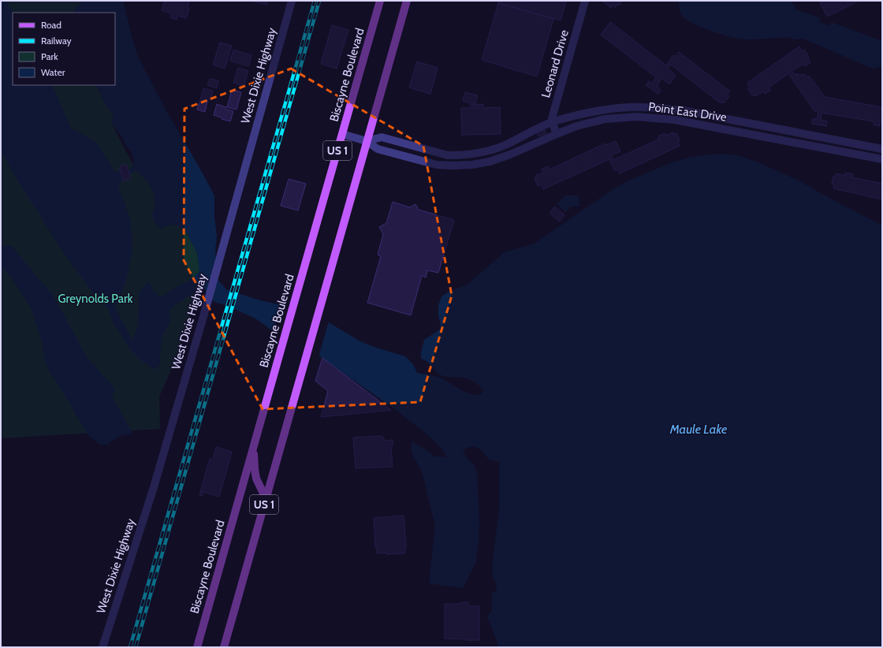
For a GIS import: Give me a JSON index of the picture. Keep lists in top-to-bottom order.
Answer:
{
  "streets": {
    "main road": ["Biscayne Boulevard", "US 1"],
    "street": ["Leonard Drive", "West Dixie Highway", "Point East Drive"]
  },
  "crossings": [
    ["Leonard Drive", "Point East Drive"],
    ["Biscayne Boulevard", "Point East Drive"],
    ["Point East Drive", "US 1"]
  ],
  "water": ["Maule Lake"],
  "parks": ["Greynolds Park"],
  "legend": [
    "Road",
    "Railway",
    "Park",
    "Water"
  ]
}
